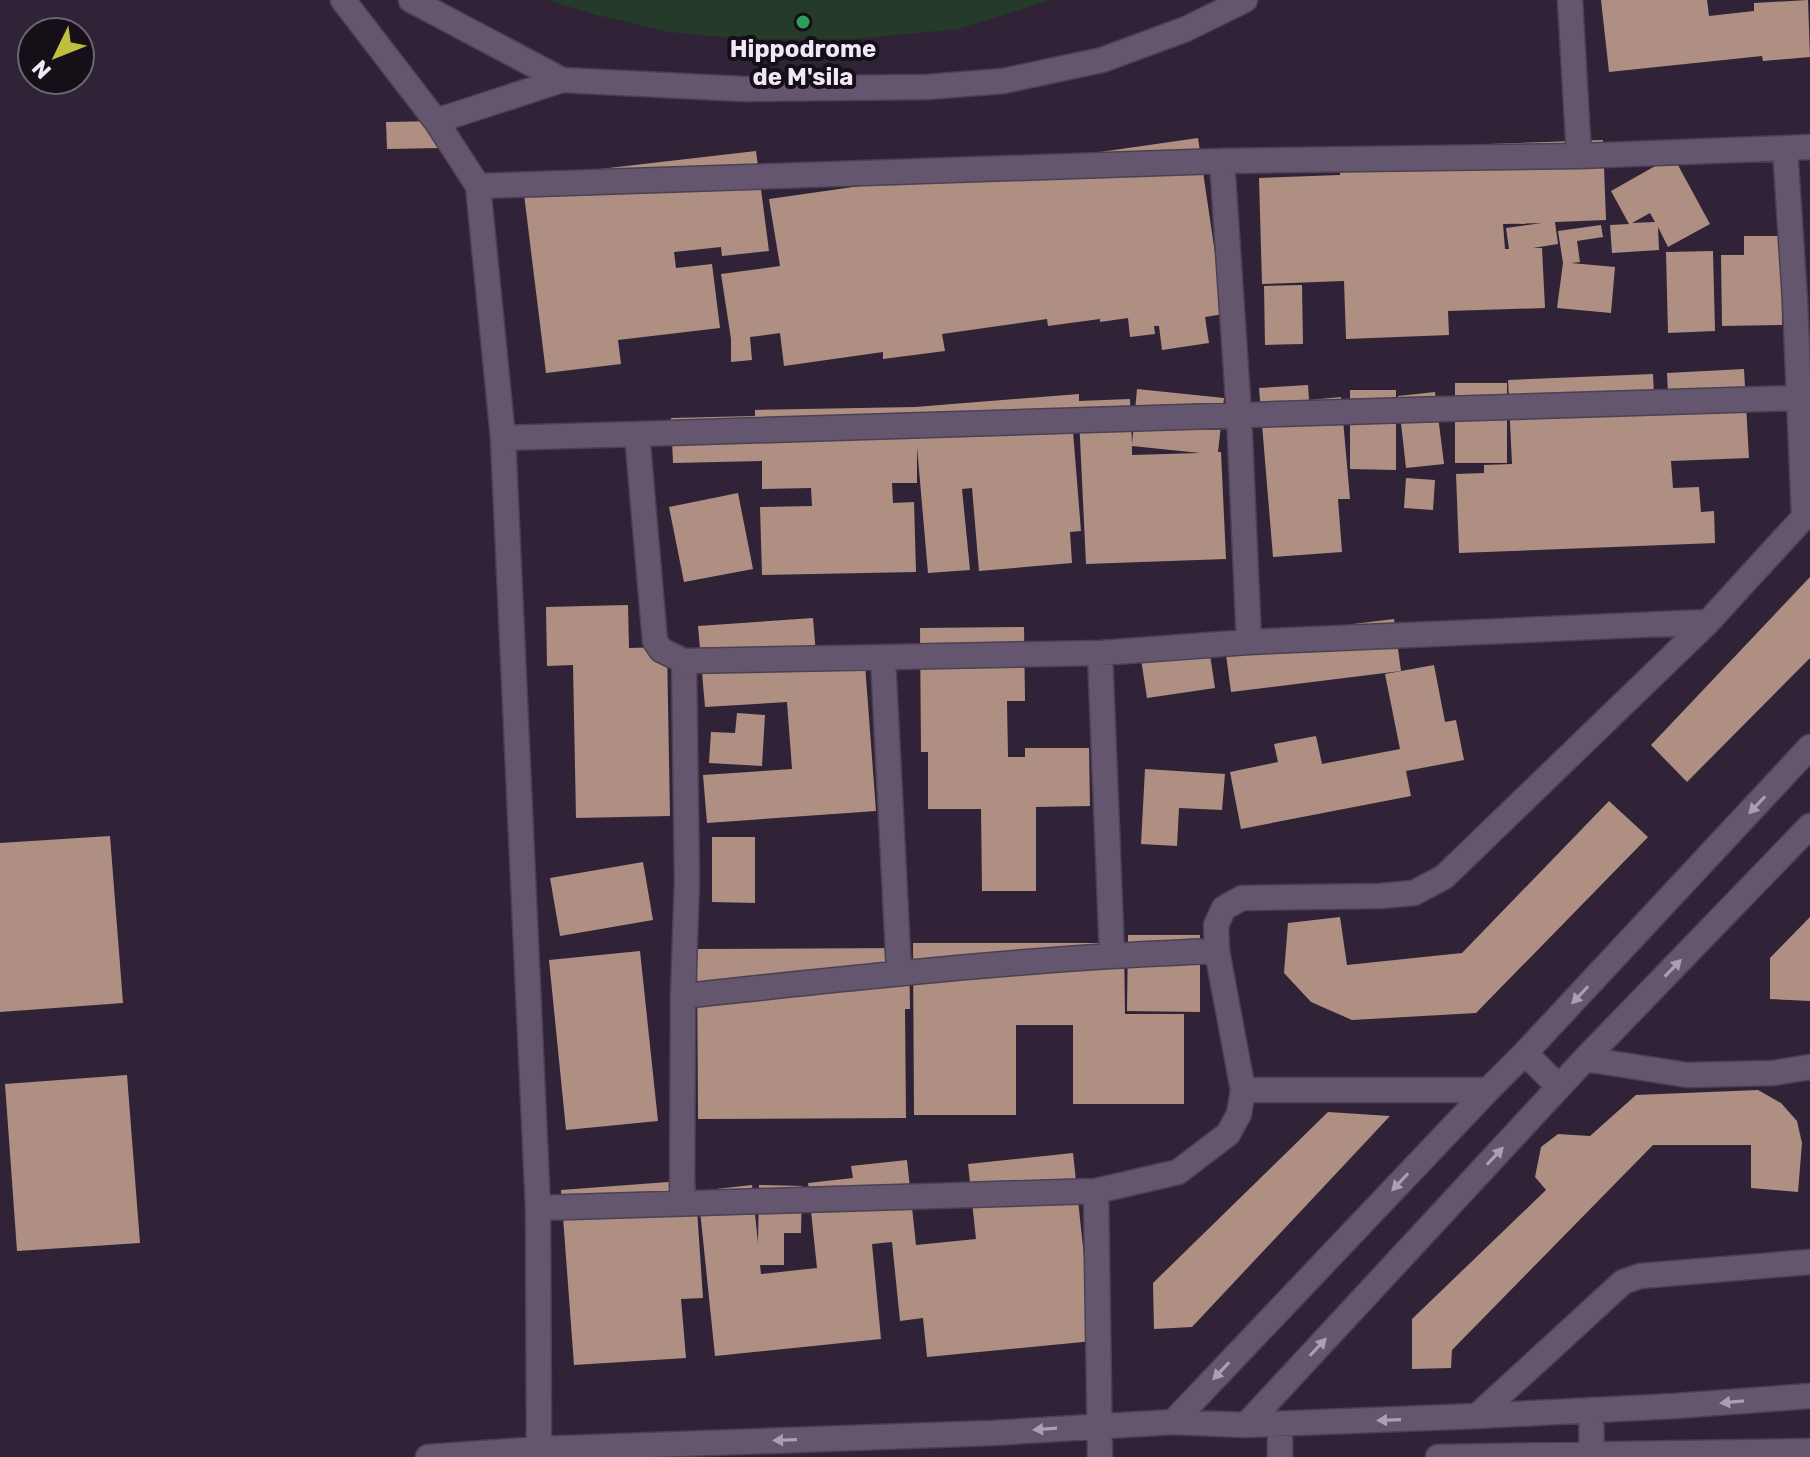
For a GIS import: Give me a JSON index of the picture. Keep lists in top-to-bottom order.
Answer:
{
  "places": ["Hippodrome de M'sila"],
  "north": "bottom left"
}
